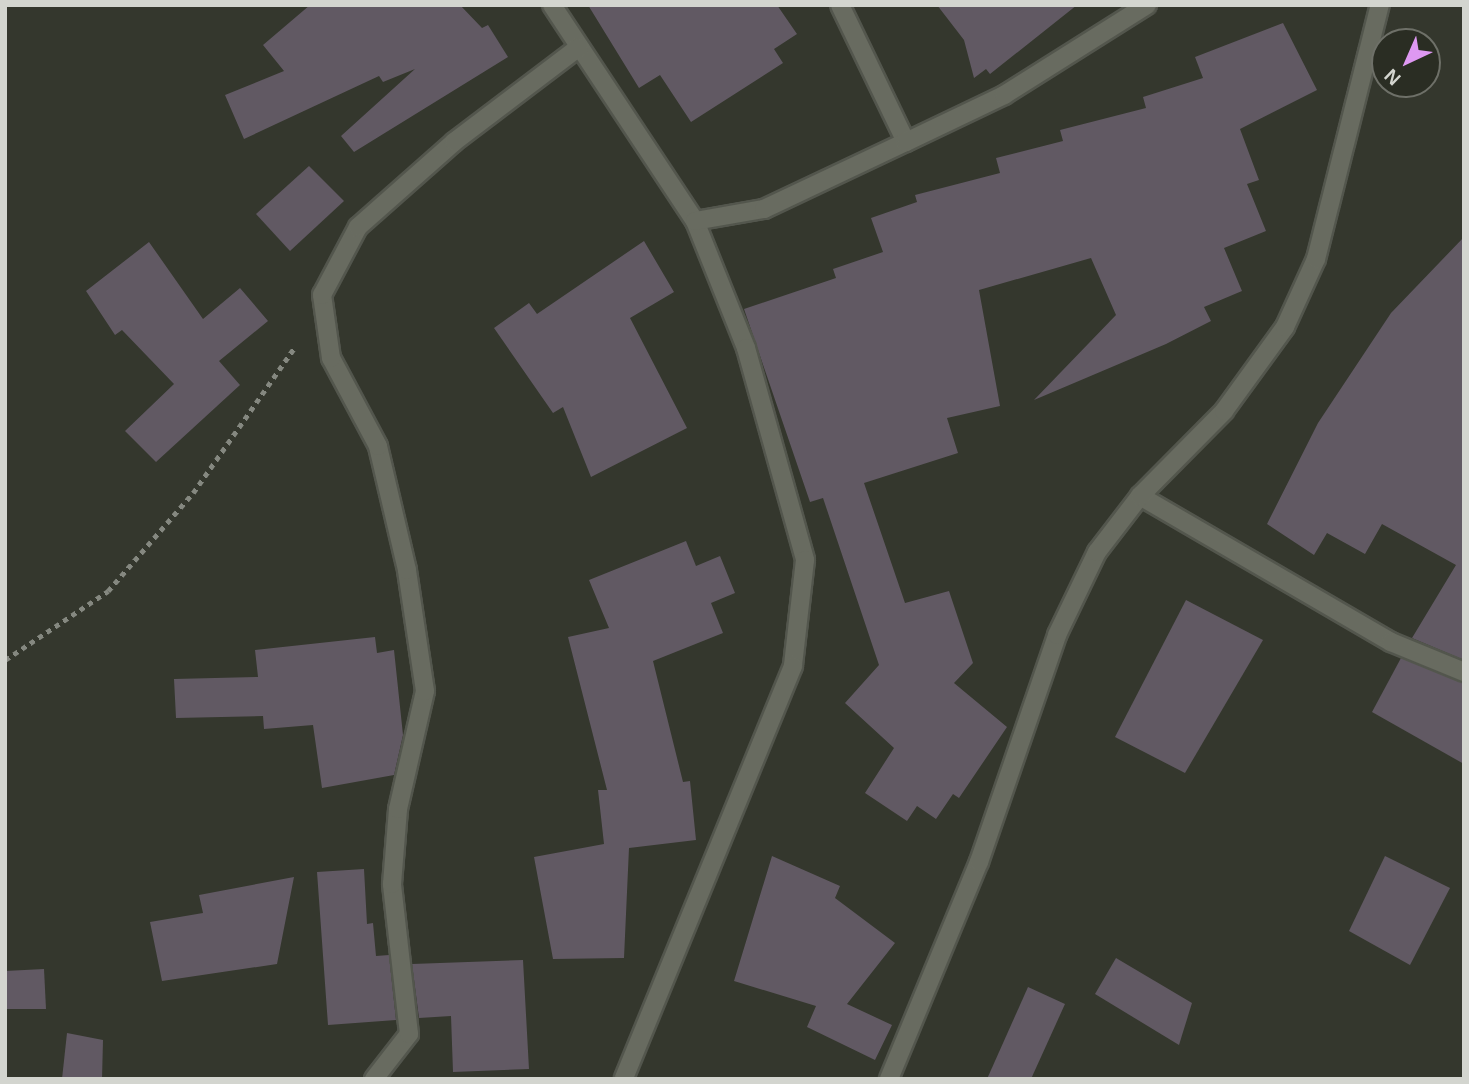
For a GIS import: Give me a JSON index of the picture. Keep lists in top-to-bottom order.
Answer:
{
  "north": "bottom left"
}
